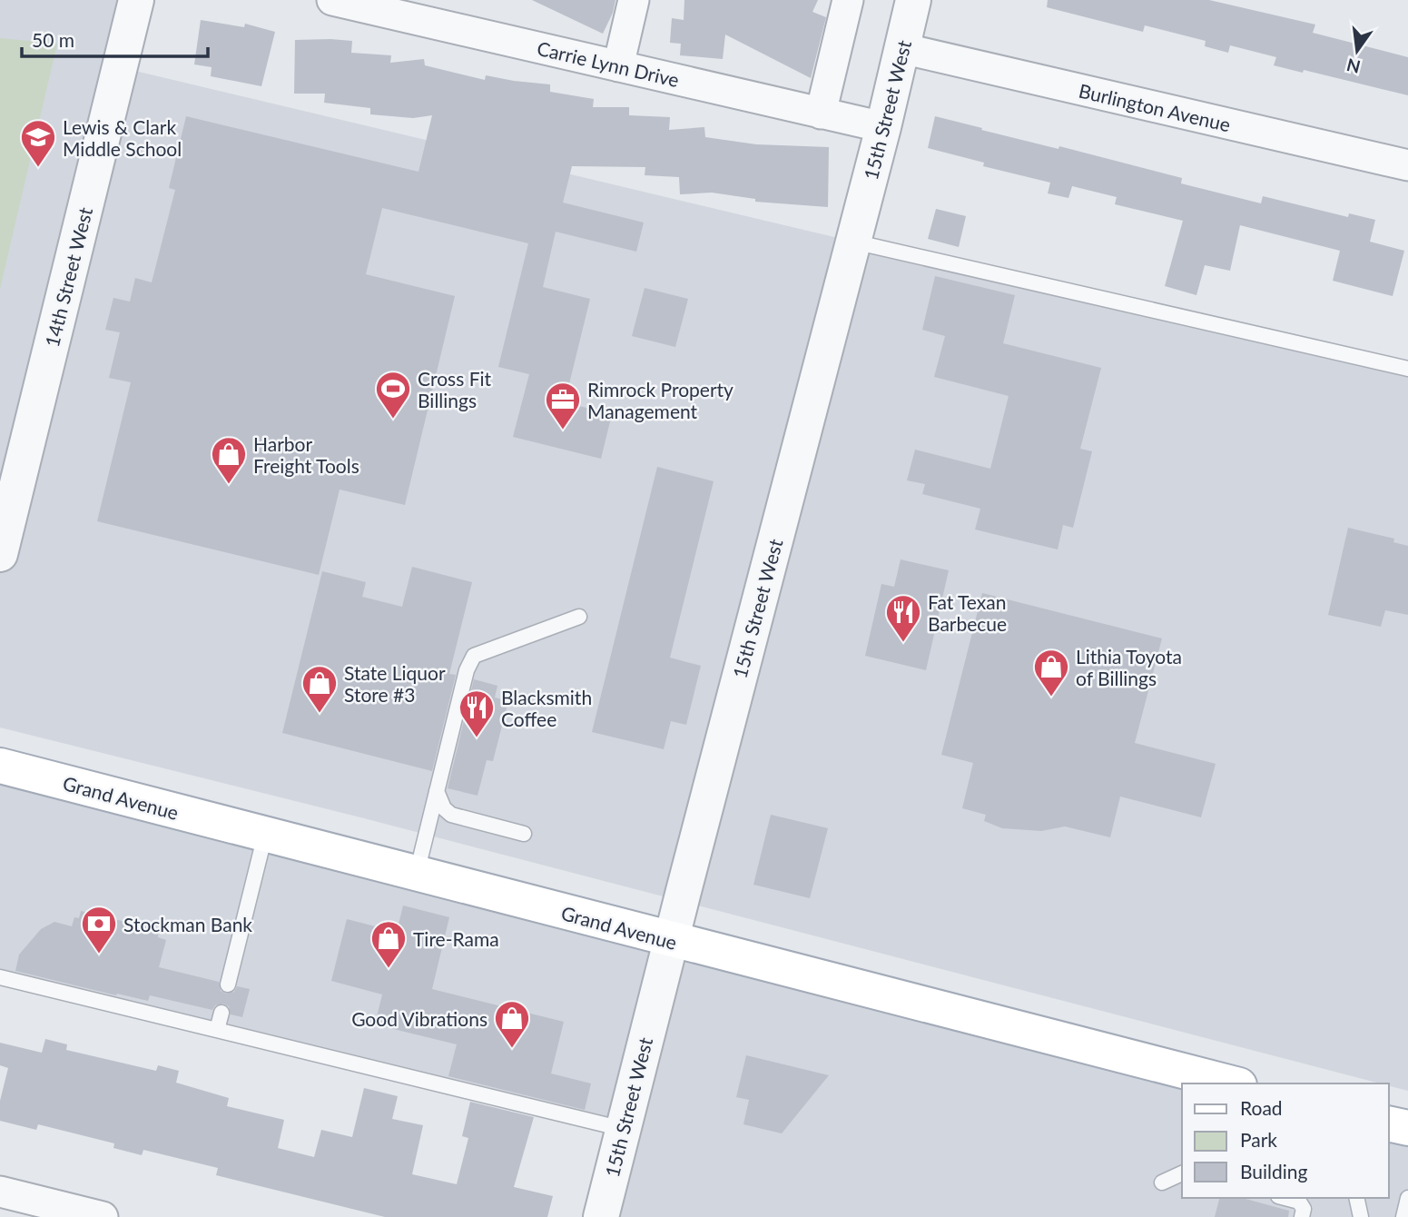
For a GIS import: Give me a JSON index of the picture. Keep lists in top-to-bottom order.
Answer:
{
  "streets": {
    "main road": ["Grand Avenue"],
    "street": [
      "Carrie Lynn Drive",
      "Burlington Avenue",
      "15th Street West",
      "14th Street West"
    ]
  },
  "crossings": [
    ["Carrie Lynn Drive", "15th Street West"],
    ["Burlington Avenue", "15th Street West"],
    ["15th Street West", "Grand Avenue"]
  ],
  "places": {
    "school or university": ["Lewis & Clark Middle School"],
    "sports": ["Cross Fit Billings"],
    "office": ["Rimrock Property Management"],
    "shop": [
      "Harbor Freight Tools",
      "Lithia Toyota of Billings",
      "State Liquor Store #3",
      "Tire-Rama",
      "Good Vibrations"
    ],
    "restaurant": ["Fat Texan Barbecue", "Blacksmith Coffee"],
    "bank": ["Stockman Bank"]
  },
  "legend": ["Road", "Park", "Building"],
  "scale_bar": "50 m",
  "north": "bottom"
}
